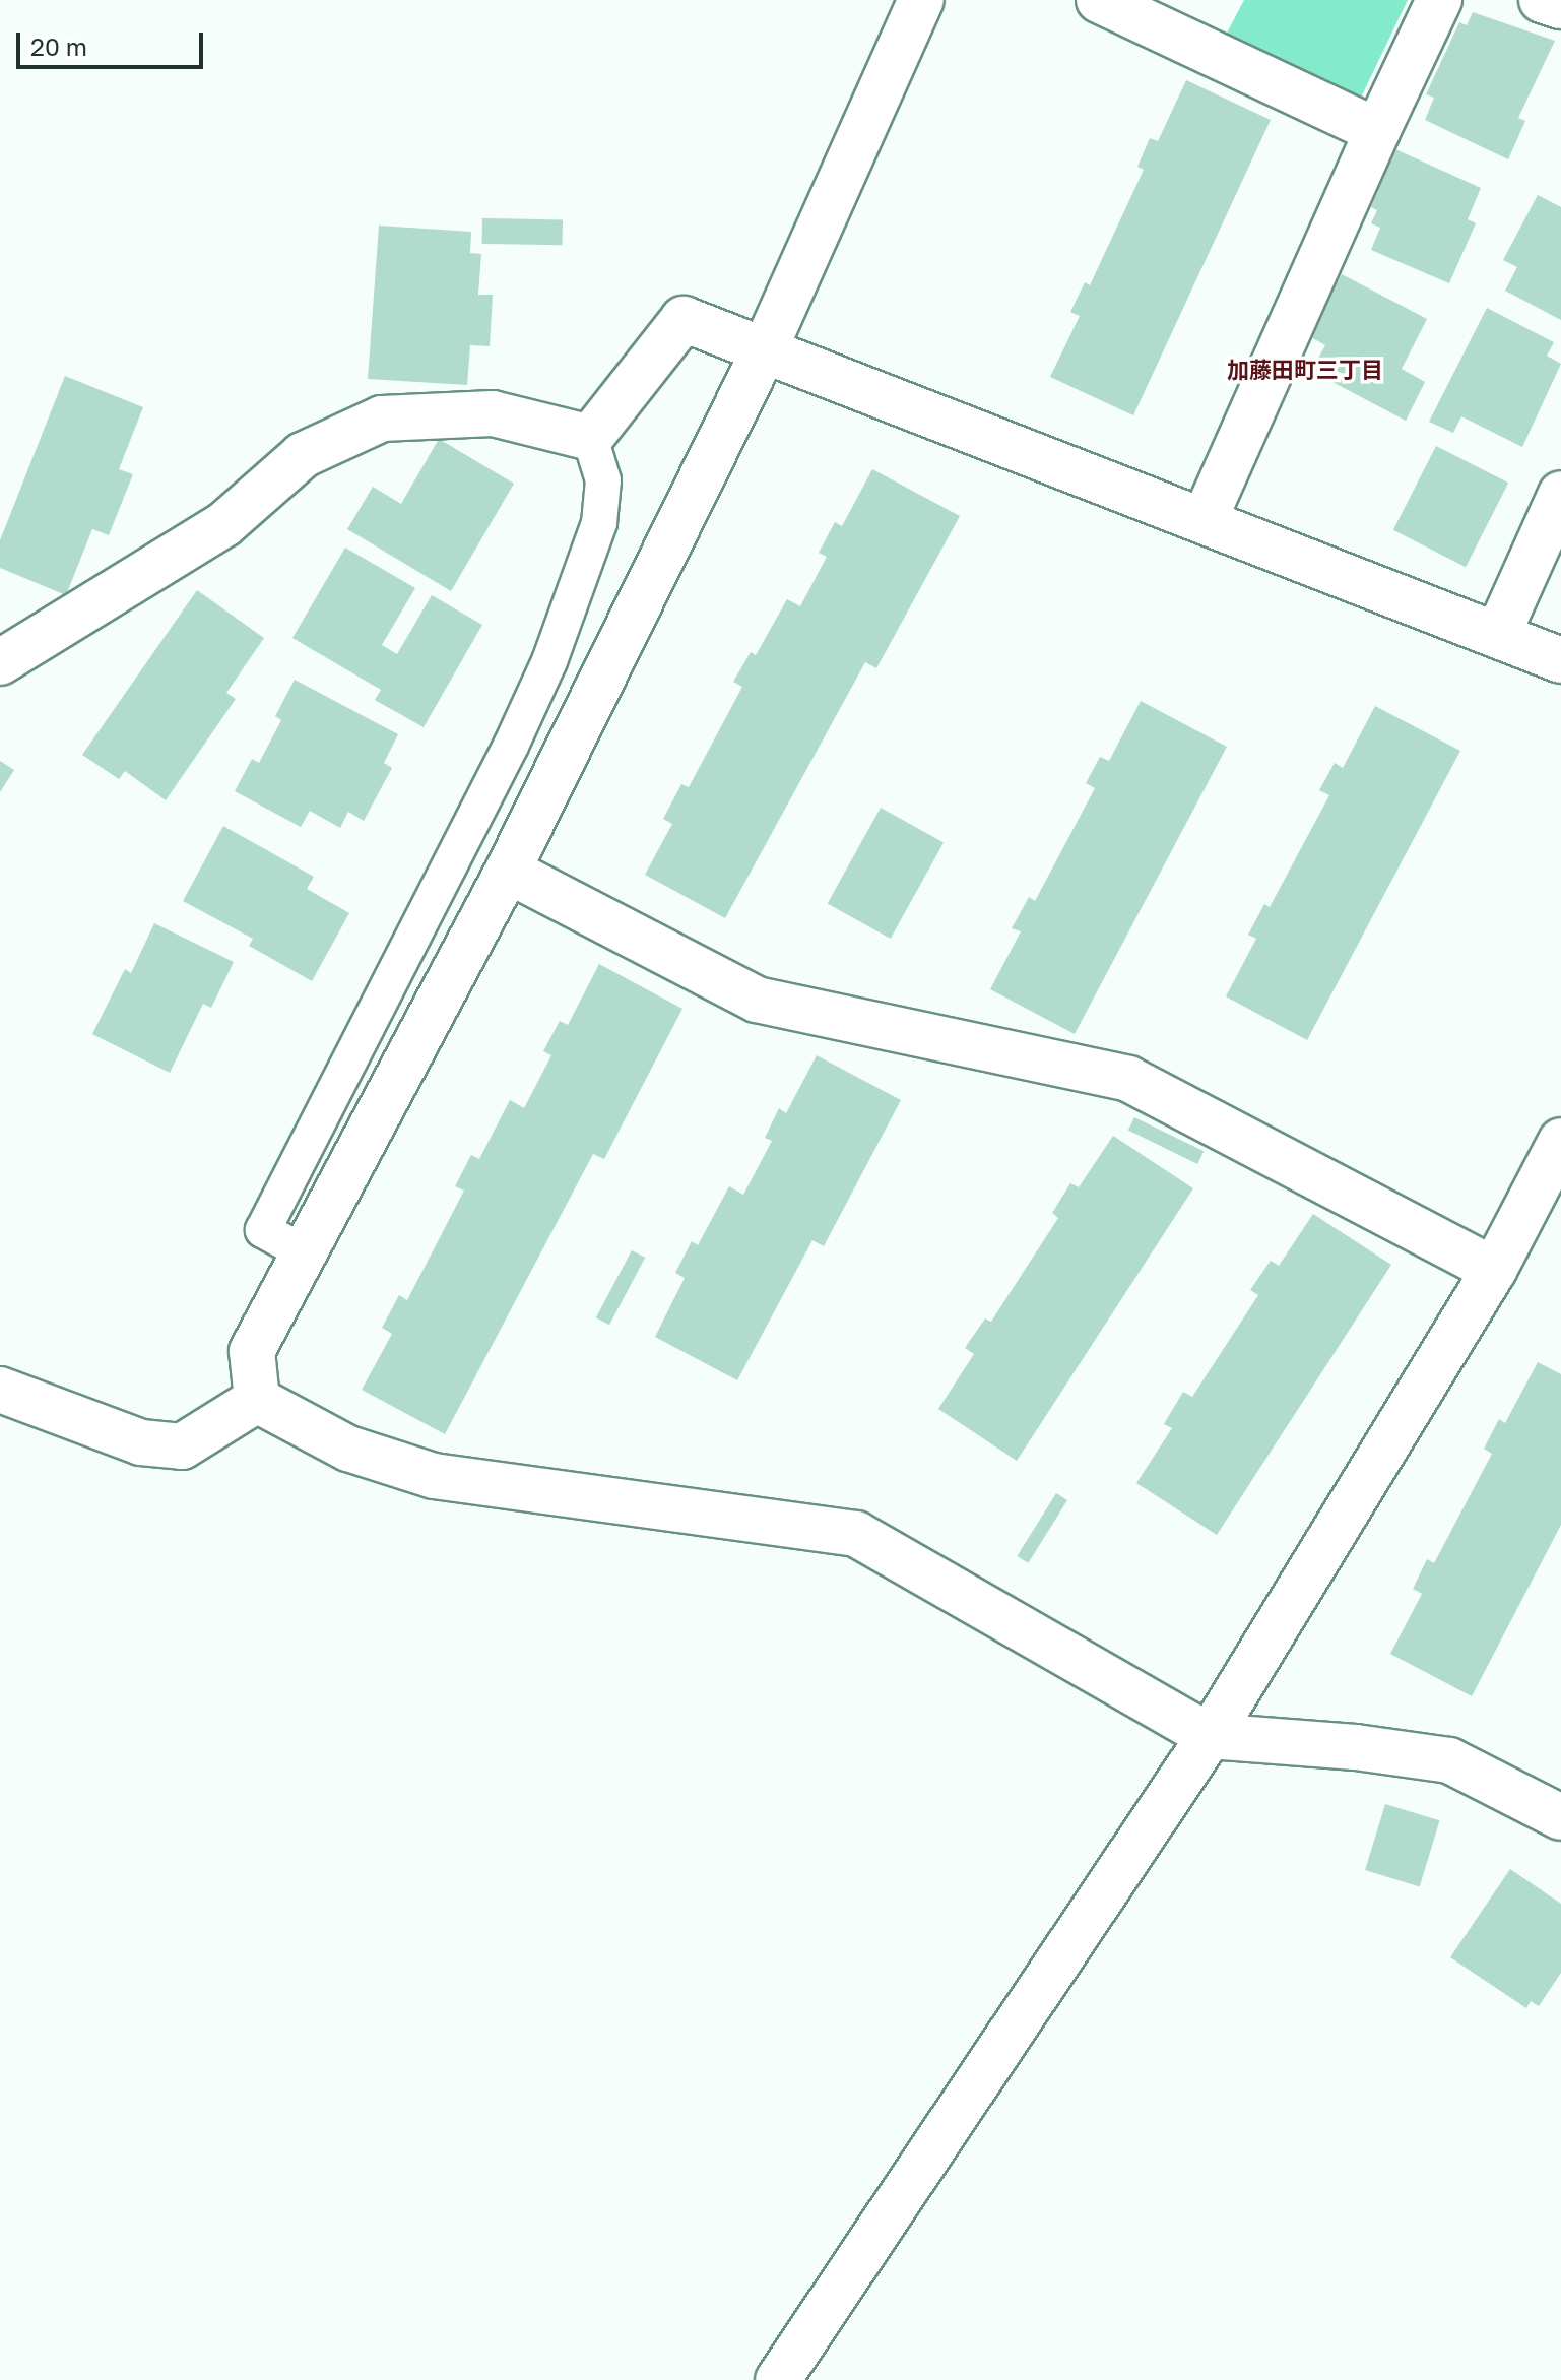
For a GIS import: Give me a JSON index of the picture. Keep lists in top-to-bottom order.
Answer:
{
  "districts": ["加藤田町三丁目"],
  "scale_bar": "20 m"
}
